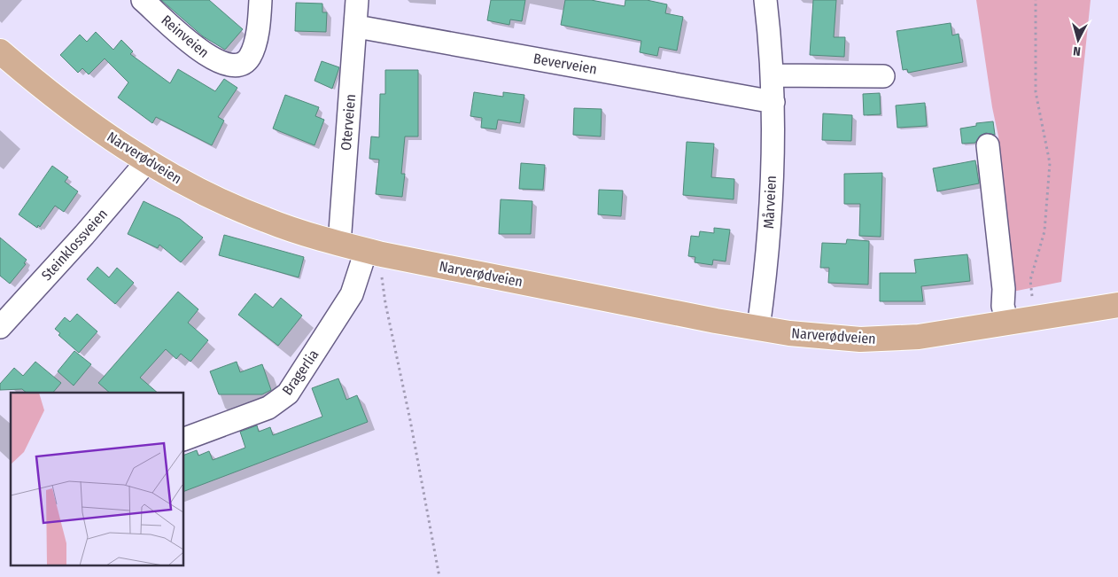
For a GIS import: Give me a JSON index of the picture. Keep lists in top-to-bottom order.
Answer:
{
  "streets": {
    "main road": ["Narverødveien"],
    "street": [
      "Reinveien",
      "Beverveien",
      "Oterveien",
      "Mårveien",
      "Steinklossveien",
      "Bragerlia"
    ]
  },
  "crossings": [
    ["Beverveien", "Oterveien"],
    ["Beverveien", "Mårveien"],
    ["Oterveien", "Narverødveien"],
    ["Narverødveien", "Mårveien"],
    ["Narverødveien", "Steinklossveien"],
    ["Narverødveien", "Bragerlia"]
  ],
  "north": "bottom"
}
